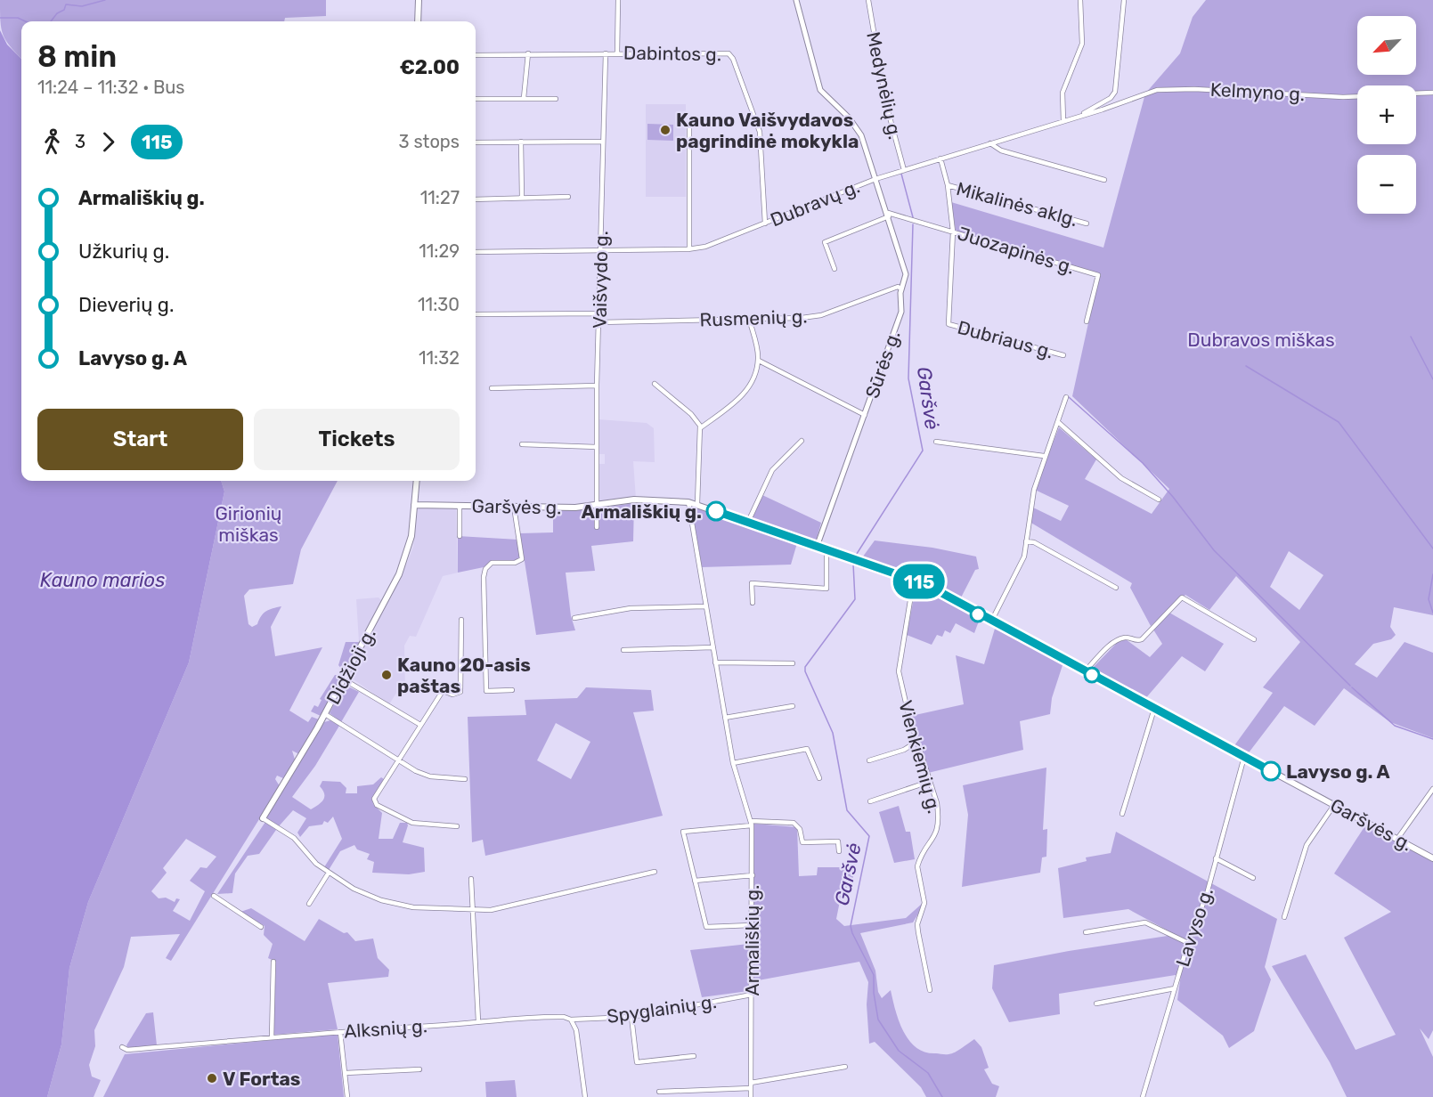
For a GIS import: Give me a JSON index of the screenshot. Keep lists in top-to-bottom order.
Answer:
{
  "streets": {
    "main road": ["Garšvės g.", "Didžioji g."],
    "street": [
      "Dabintos g.",
      "Medynėlių g.",
      "Kelmyno g.",
      "Dubravų g.",
      "Mikalinės aklg.",
      "Juozapinės g.",
      "Vaišvydo g.",
      "Rusmenių g.",
      "Dubriaus g.",
      "Sūrės g.",
      "Vienkiemių g.",
      "Lavyso g.",
      "Armališkių g.",
      "Spyglainių g.",
      "Alksnių g."
    ]
  },
  "crossings": [
    ["Dabintos g.", "Dubravų g."],
    ["Dabintos g.", "Vaišvydo g."],
    ["Medynėlių g.", "Dubravų g."],
    ["Kelmyno g.", "Dubravų g."],
    ["Dubravų g.", "Vaišvydo g."],
    ["Dubravų g.", "Sūrės g."],
    ["Juozapinės g.", "Dubriaus g."],
    ["Juozapinės g.", "Sūrės g."],
    ["Vaišvydo g.", "Rusmenių g."],
    ["Vaišvydo g.", "Garšvės g."],
    ["Rusmenių g.", "Sūrės g."],
    ["Sūrės g.", "Garšvės g."],
    ["Garšvės g.", "Didžioji g."],
    ["Garšvės g.", "Vienkiemių g."],
    ["Garšvės g.", "Lavyso g."],
    ["Garšvės g.", "Armališkių g."],
    ["Armališkių g.", "Spyglainių g."],
    ["Spyglainių g.", "Alksnių g."]
  ],
  "water": ["Garšvė", "Kauno marios"],
  "parks": ["Dubravos miškas", "Girionių miškas"],
  "places": [
    "Kauno Vaišvydavos pagrindinė mokykla",
    "Armališkių g.",
    "Kauno 20-asis paštas",
    "Lavyso g. A",
    "V Fortas"
  ],
  "lines": ["bus line 115"],
  "north": "bottom left",
  "page": {
    "on_map": "115",
    "map_buttons": ["+", "−"],
    "heading": ["8 min", "11:24 – 11:32 · Bus", "€2.00"],
    "legs": ["3", "115", "3 stops"],
    "list": [
      {
        "name": "Armališkių g.",
        "value": "11:27"
      },
      {
        "name": "Užkurių g.",
        "value": "11:29"
      },
      {
        "name": "Dieverių g.",
        "value": "11:30"
      },
      {
        "name": "Lavyso g. A",
        "value": "11:32"
      }
    ],
    "buttons": ["Start", "Tickets"]
  }
}
